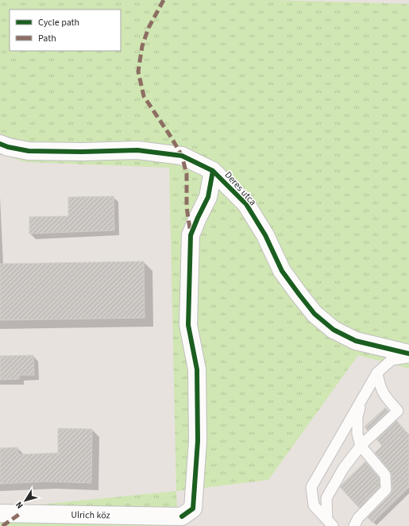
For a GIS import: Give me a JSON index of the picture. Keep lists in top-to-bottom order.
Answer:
{
  "streets": {
    "street": ["Deres utca", "Ulrich köz"]
  },
  "legend": ["Cycle path", "Path"],
  "north": "bottom left"
}
